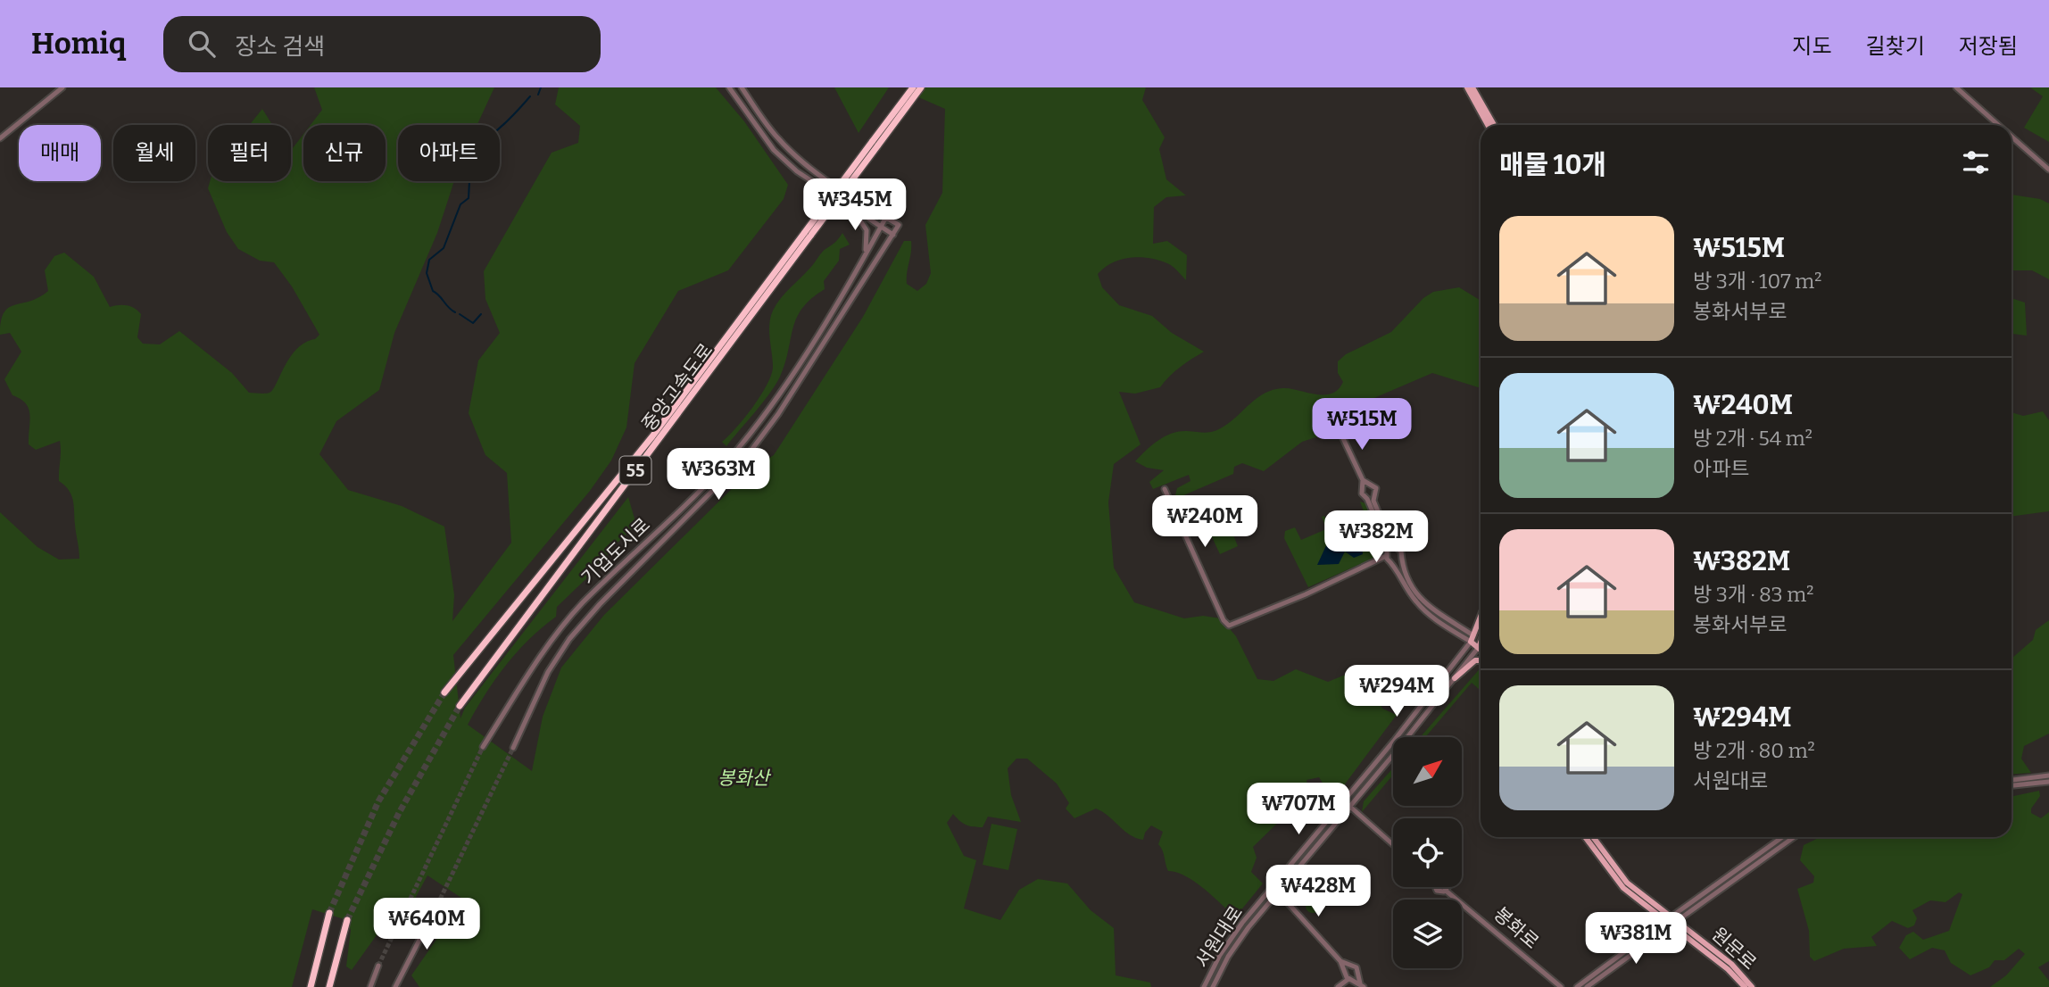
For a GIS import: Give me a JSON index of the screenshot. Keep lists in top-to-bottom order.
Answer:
{
  "streets": {
    "highway": ["중앙고속도로", "55"],
    "main road": ["원문로"],
    "street": ["기업도시로", "봉화로", "서원대로"]
  },
  "parks": ["봉화산"],
  "north": "top right",
  "page": {
    "header": "Homiq",
    "search": "장소 검색",
    "nav": ["지도", "길찾기", "저장됨"],
    "chip": [
      "매매",
      "월세",
      "필터",
      "신규",
      "아파트"
    ],
    "heading": "매물 10개",
    "price": [
      "₩345M",
      "₩515M",
      "₩363M",
      "₩240M",
      "₩382M",
      "₩294M",
      "₩707M",
      "₩428M",
      "₩640M",
      "₩381M"
    ],
    "list": [
      {
        "name": "₩515M",
        "note": "방 3개 · 107 m² · 봉화서부로"
      },
      {
        "name": "₩240M",
        "note": "방 2개 · 54 m² · 아파트"
      },
      {
        "name": "₩382M",
        "note": "방 3개 · 83 m² · 봉화서부로"
      },
      {
        "name": "₩294M",
        "note": "방 2개 · 80 m² · 서원대로"
      }
    ]
  }
}
